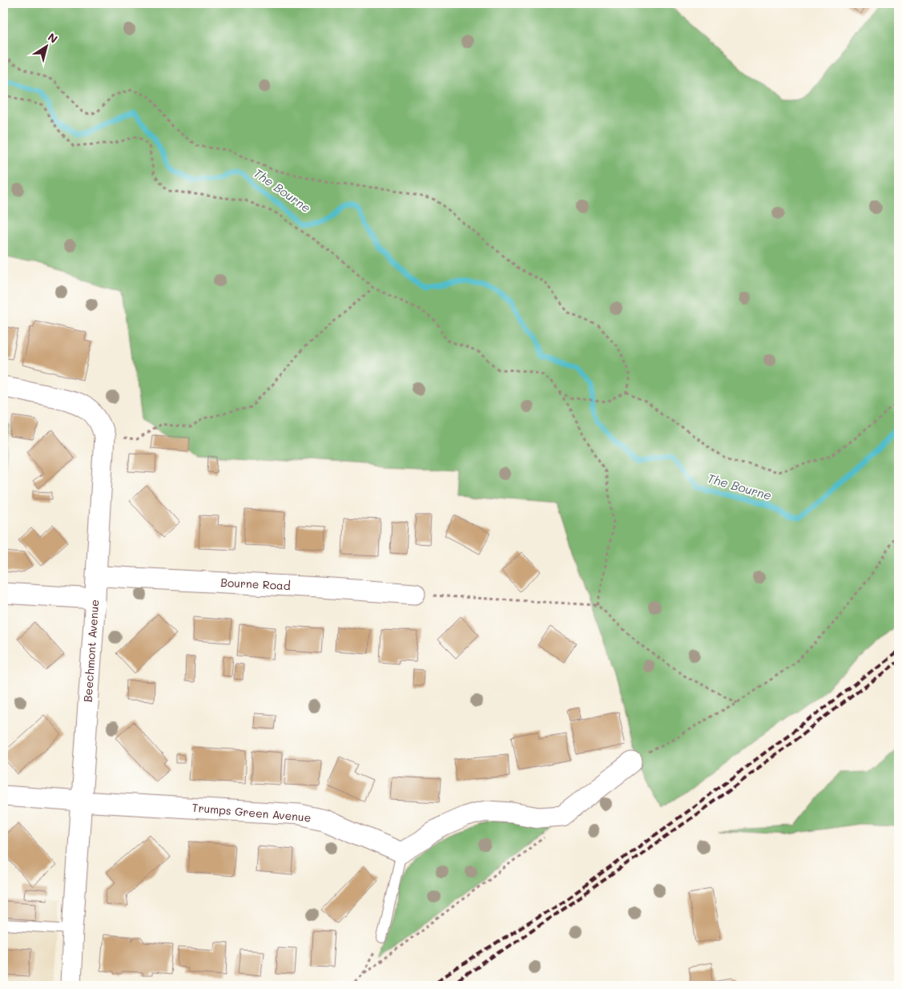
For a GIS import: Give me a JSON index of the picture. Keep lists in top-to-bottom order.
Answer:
{
  "streets": {
    "street": ["Bourne Road", "Beechmont Avenue", "Trumps Green Avenue"]
  },
  "crossings": [
    ["Bourne Road", "Beechmont Avenue"],
    ["Beechmont Avenue", "Trumps Green Avenue"]
  ],
  "water": ["The Bourne"],
  "north": "top right"
}
